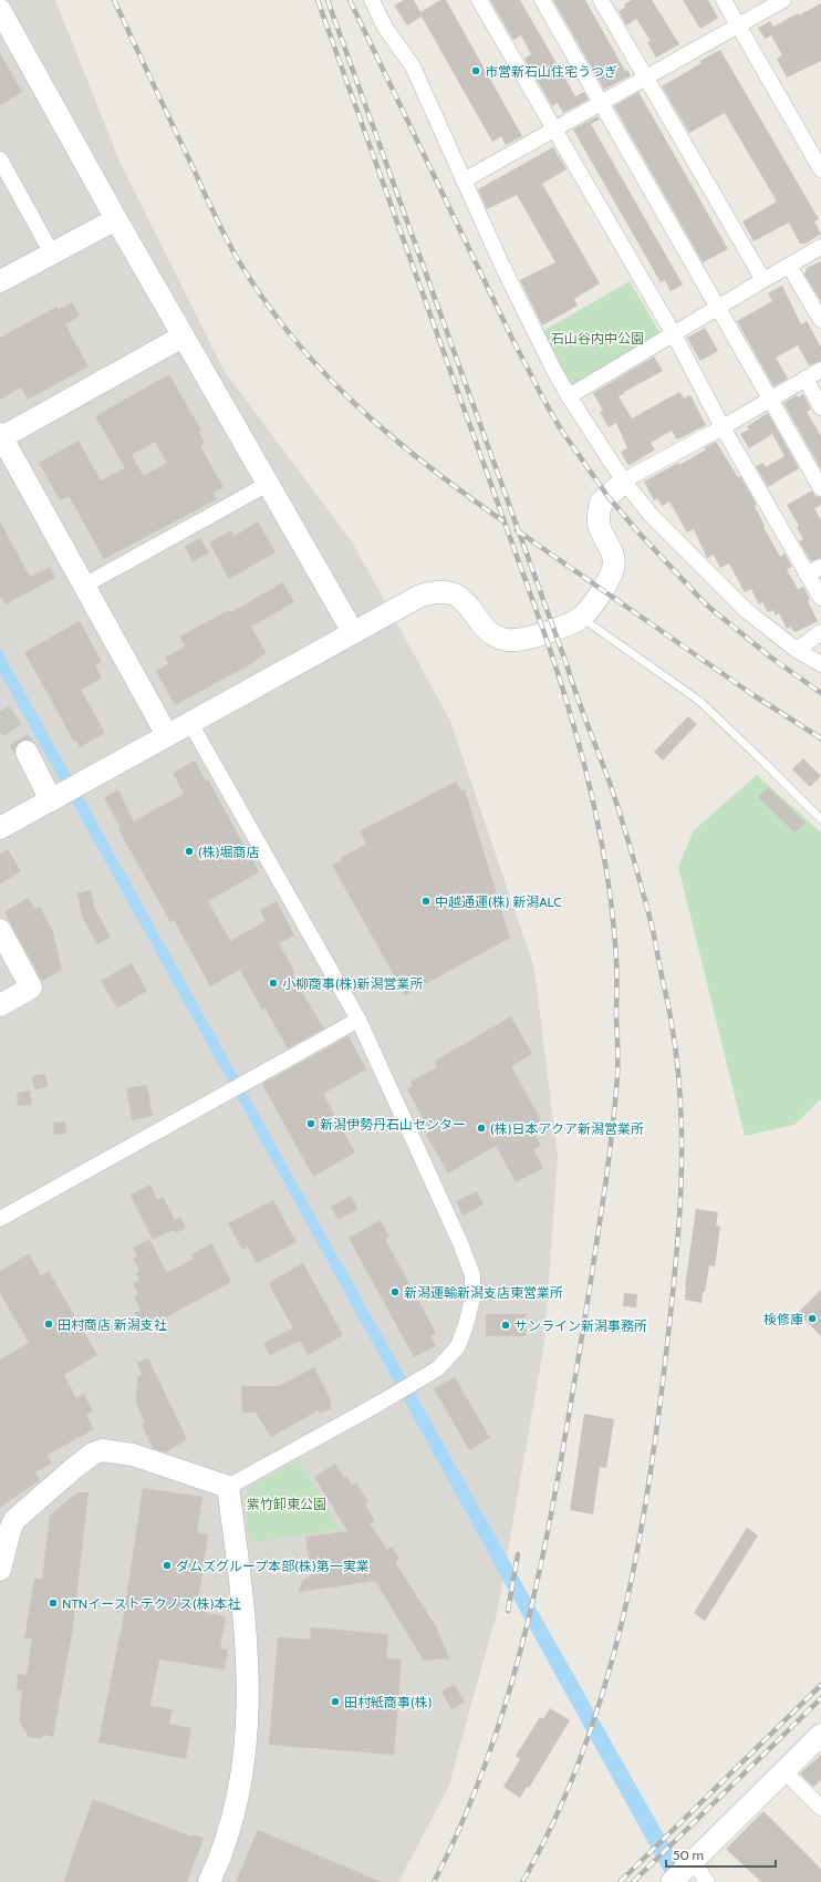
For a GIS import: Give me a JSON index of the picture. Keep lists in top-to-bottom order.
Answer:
{
  "parks": ["石山谷内中公園", "紫竹卸東公園"],
  "places": [
    "市営新石山住宅うつぎ",
    "(株)堀商店",
    "中越通運(株) 新潟ALC",
    "小柳商事(株)新潟営業所",
    "新潟伊勢丹石山センター",
    "(株)日本アクア新潟営業所",
    "新潟運輸新潟支店東営業所",
    "検修庫",
    "田村商店 新潟支社",
    "サンライン新潟事務所",
    "ダムズグループ本部(株)第一実業",
    "NTNイーストテクノス(株)本社",
    "田村紙商事(株)"
  ],
  "scale_bar": "50 m"
}
